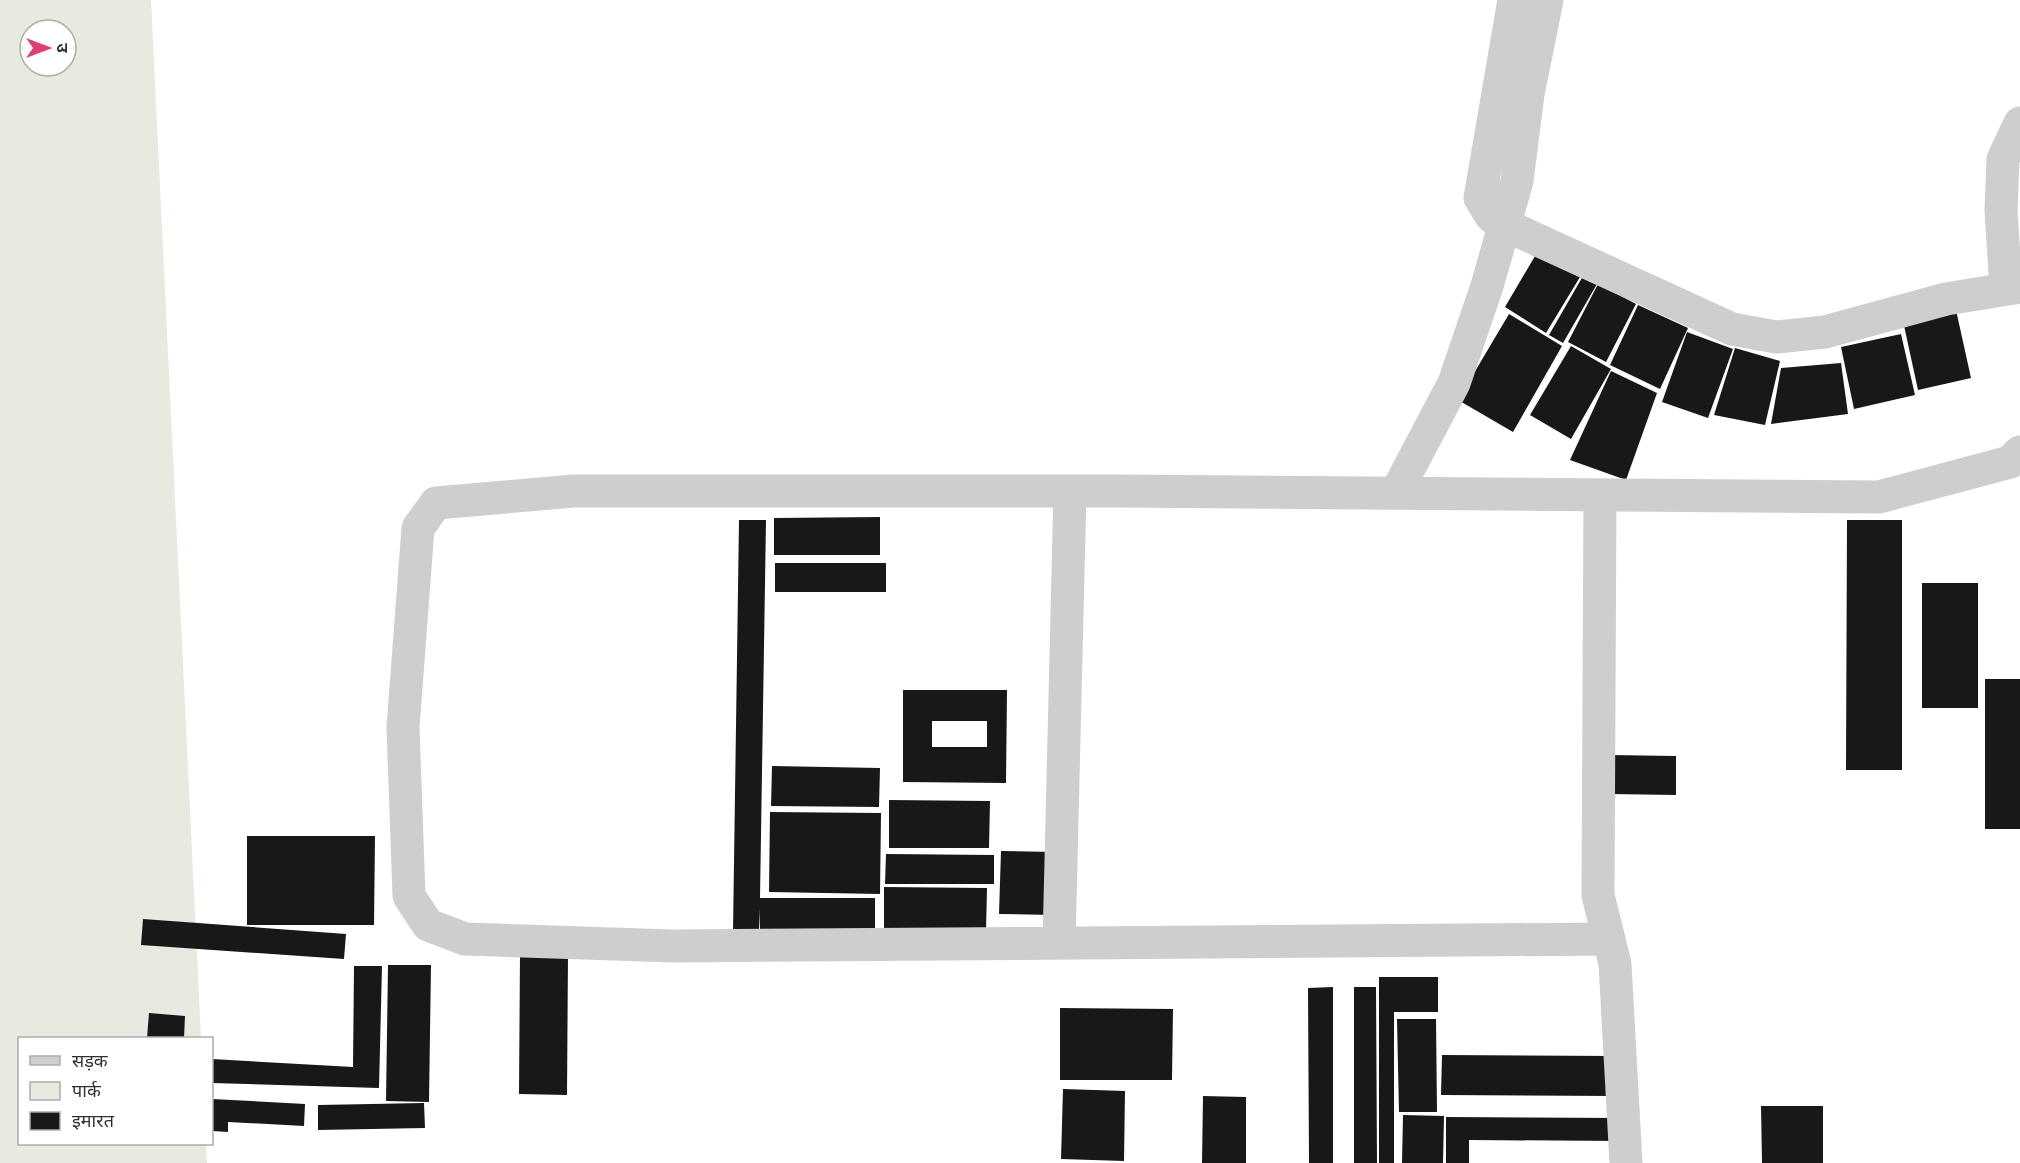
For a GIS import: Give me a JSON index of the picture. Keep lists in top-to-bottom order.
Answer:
{
  "legend": ["सड़क", "पार्क", "इमारत"],
  "north": "right"
}
